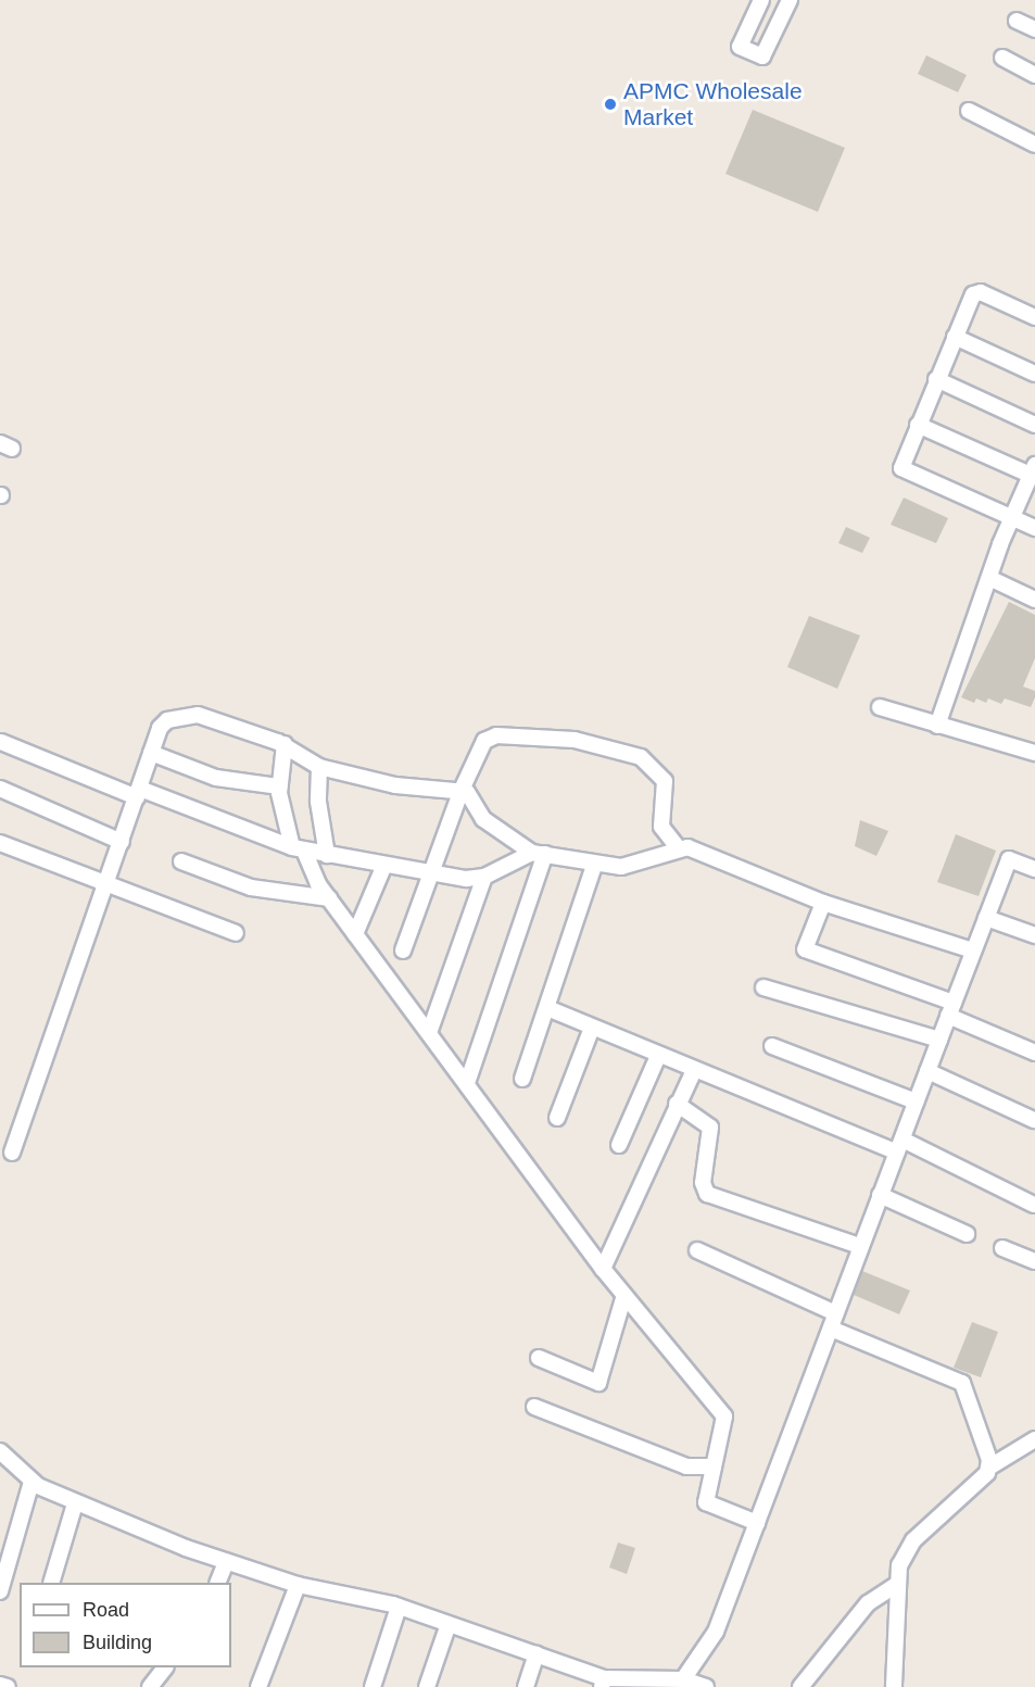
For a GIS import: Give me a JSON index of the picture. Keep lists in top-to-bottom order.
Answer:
{
  "places": ["APMC Wholesale Market"],
  "legend": ["Road", "Building"]
}
